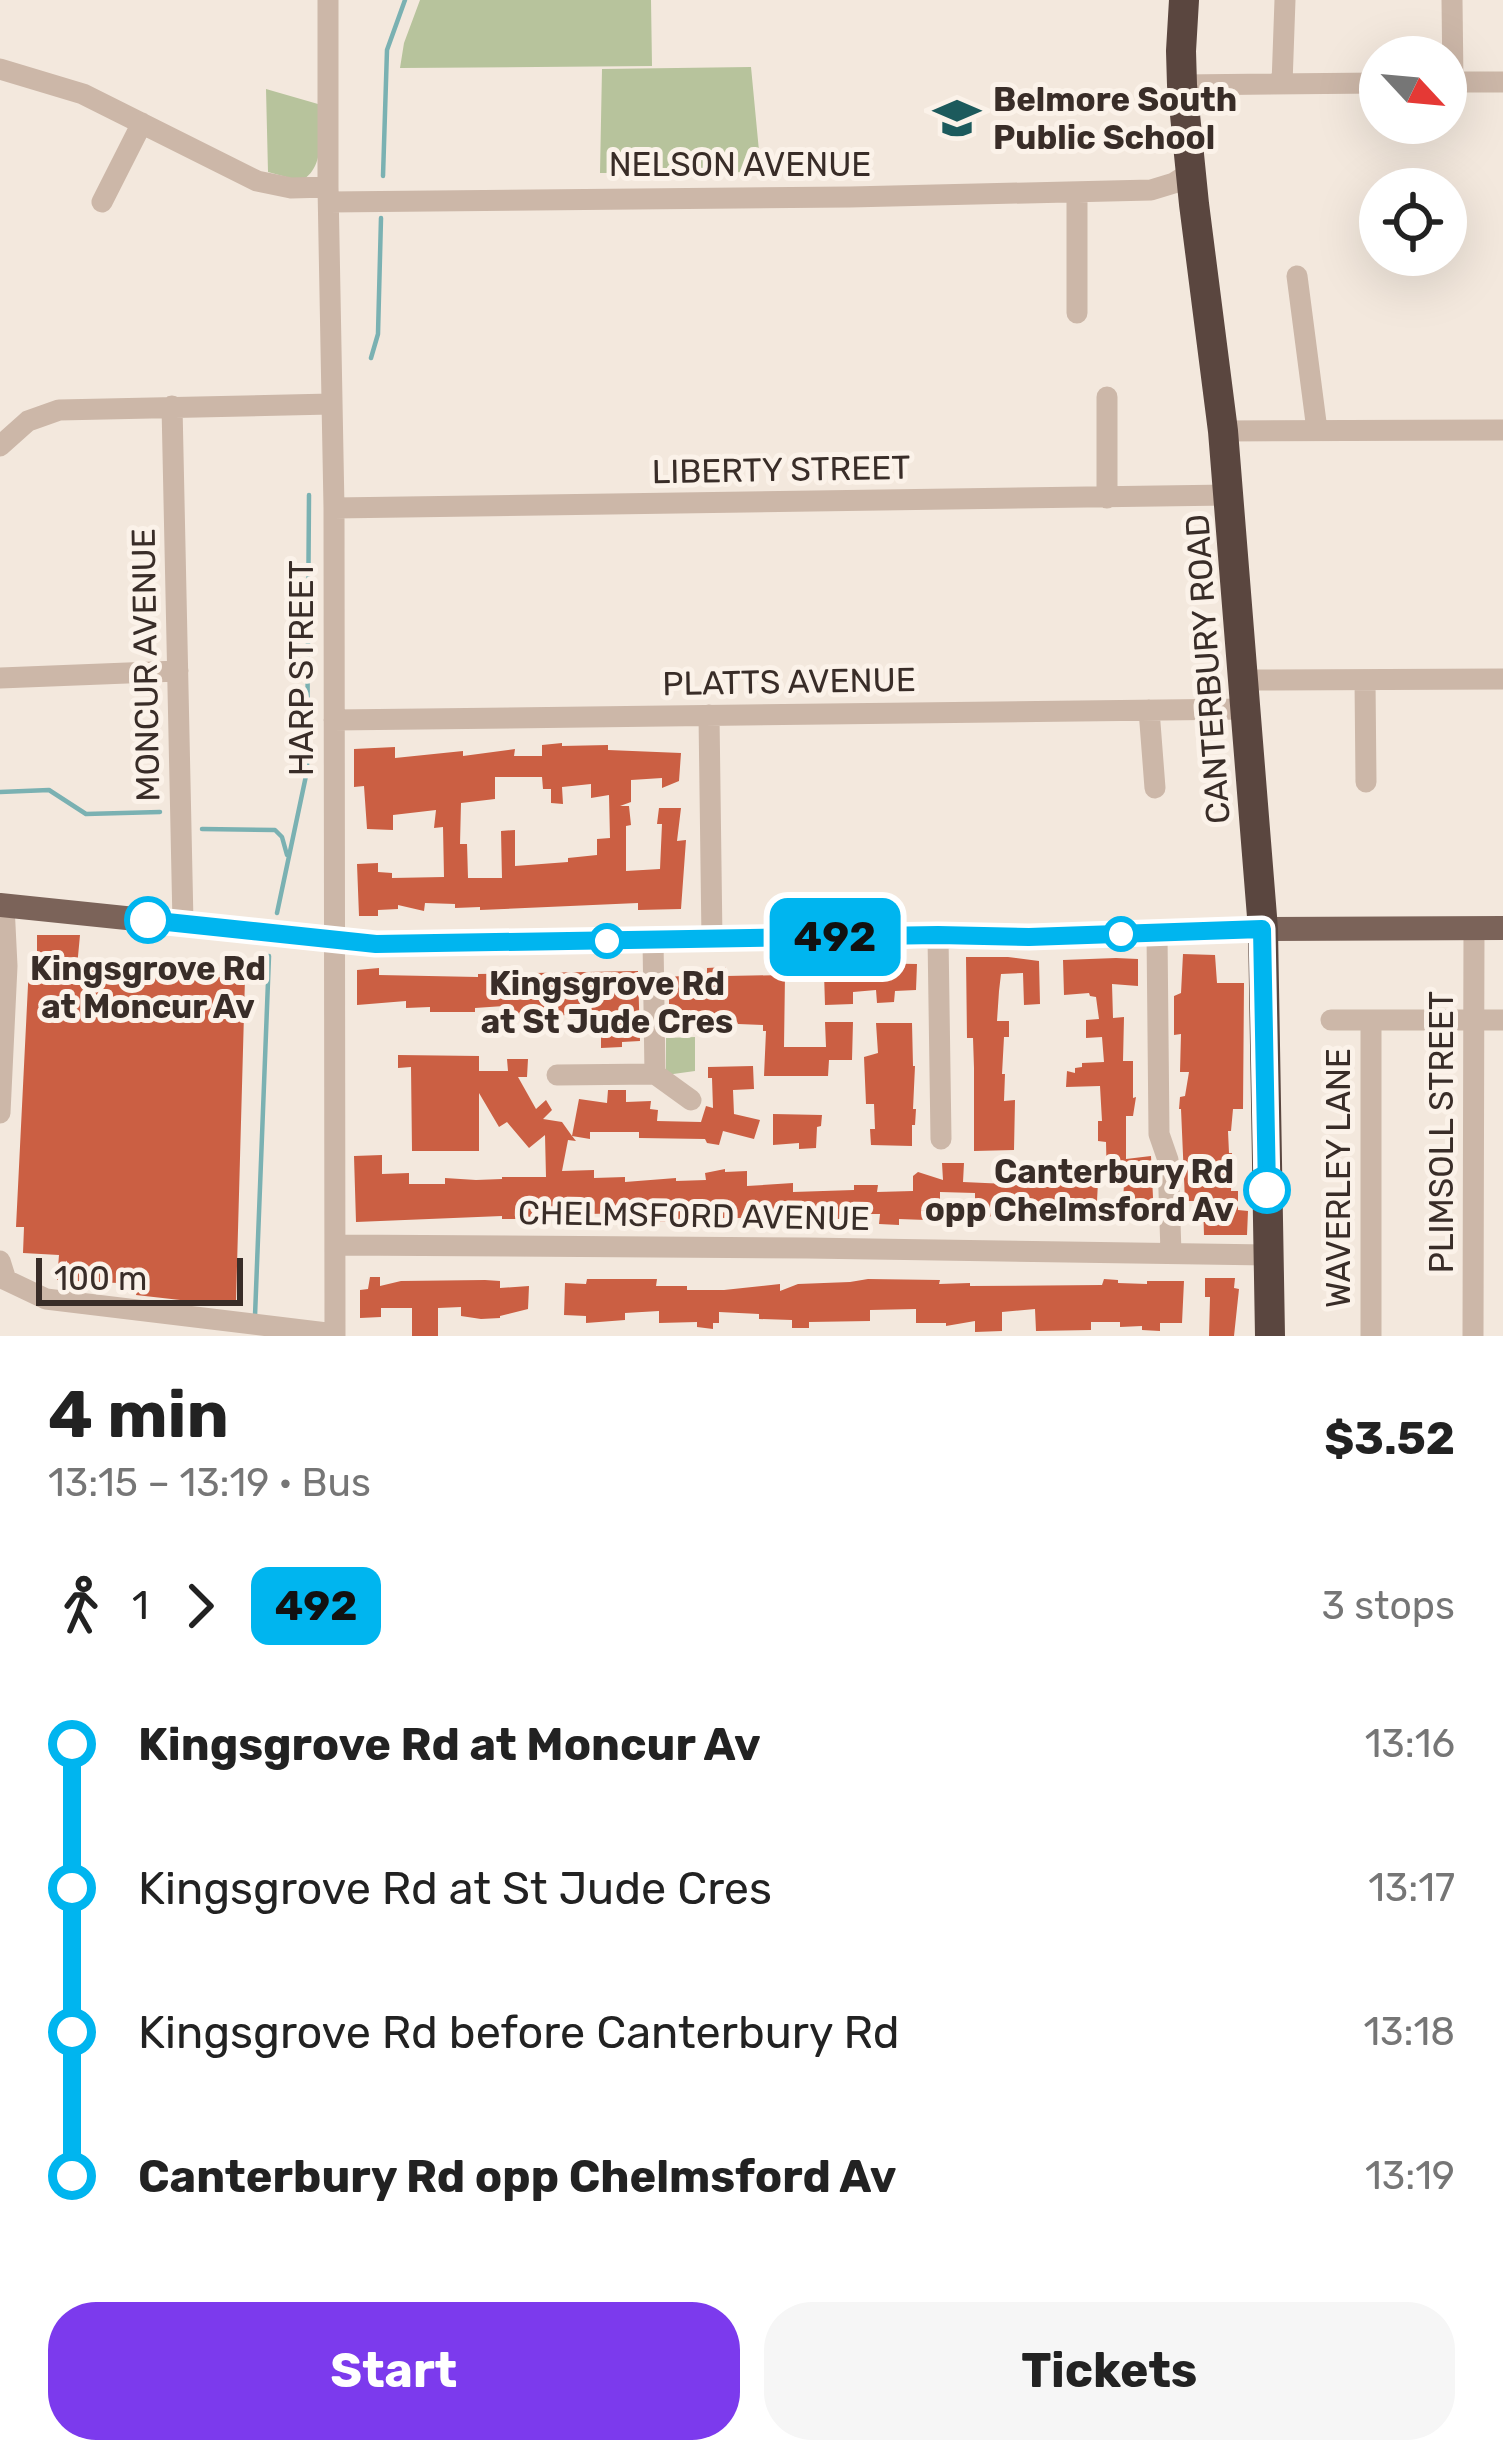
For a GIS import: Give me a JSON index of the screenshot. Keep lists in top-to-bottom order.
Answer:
{
  "streets": {
    "highway": ["CANTERBURY ROAD"],
    "street": [
      "NELSON AVENUE",
      "LIBERTY STREET",
      "MONCUR AVENUE",
      "HARP STREET",
      "PLATTS AVENUE",
      "PLIMSOLL STREET",
      "WAVERLEY LANE",
      "CHELMSFORD AVENUE"
    ]
  },
  "crossings": [
    ["NELSON AVENUE", "HARP STREET"],
    ["NELSON AVENUE", "CANTERBURY ROAD"],
    ["LIBERTY STREET", "HARP STREET"],
    ["LIBERTY STREET", "CANTERBURY ROAD"],
    ["HARP STREET", "PLATTS AVENUE"],
    ["HARP STREET", "CHELMSFORD AVENUE"],
    ["CANTERBURY ROAD", "PLATTS AVENUE"],
    ["CANTERBURY ROAD", "CHELMSFORD AVENUE"],
    ["PLIMSOLL STREET", "WAVERLEY LANE"]
  ],
  "places": {
    "school or university": ["Belmore South Public School"],
    "other": ["Kingsgrove Rd at Moncur Av", "Kingsgrove Rd at St Jude Cres", "Canterbury Rd opp Chelmsford Av"]
  },
  "lines": ["bus line 492"],
  "scale_bar": "100 m",
  "north": "bottom right",
  "page": {
    "on_map": "492",
    "scale": "100 m",
    "heading": ["4 min", "13:15 – 13:19 · Bus", "$3.52"],
    "legs": ["1", "492", "3 stops"],
    "list": [
      {
        "name": "Kingsgrove Rd at Moncur Av",
        "value": "13:16"
      },
      {
        "name": "Kingsgrove Rd at St Jude Cres",
        "value": "13:17"
      },
      {
        "name": "Kingsgrove Rd before Canterbury Rd",
        "value": "13:18"
      },
      {
        "name": "Canterbury Rd opp Chelmsford Av",
        "value": "13:19"
      }
    ],
    "buttons": ["Start", "Tickets"]
  }
}
